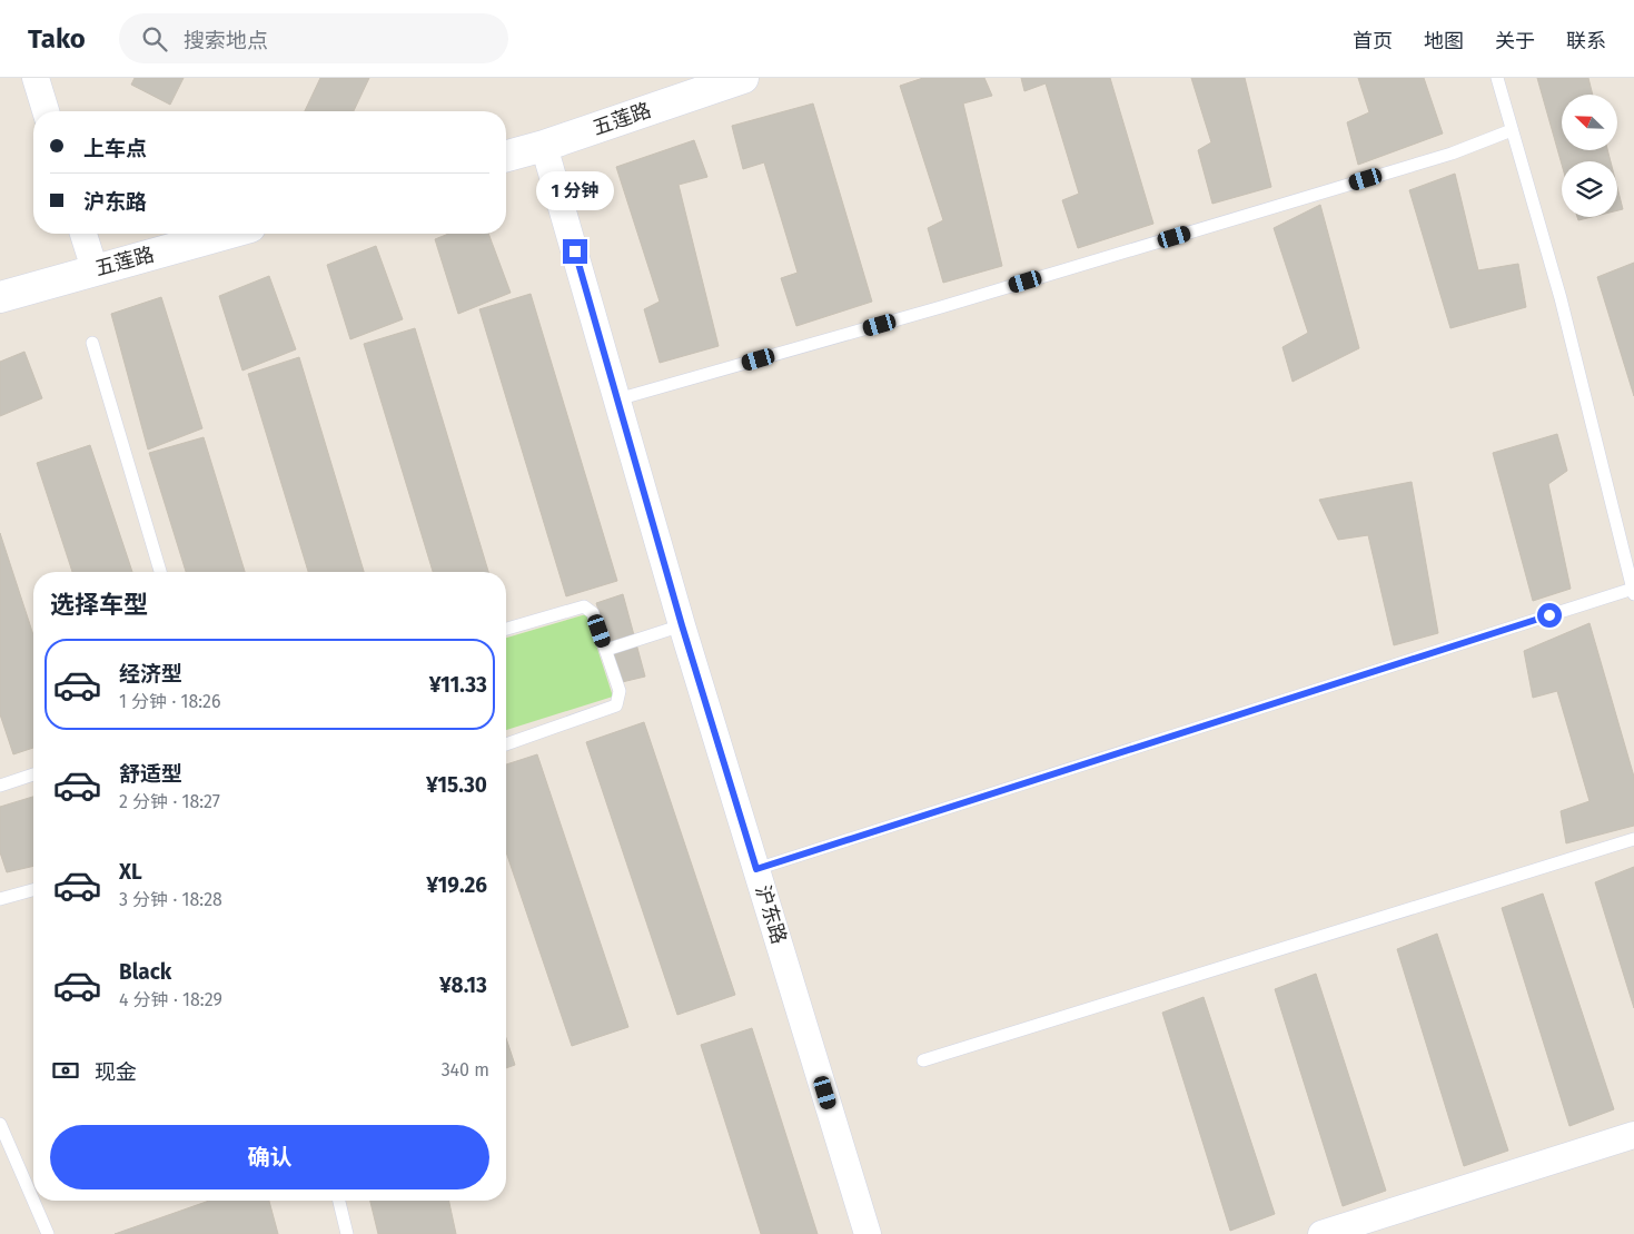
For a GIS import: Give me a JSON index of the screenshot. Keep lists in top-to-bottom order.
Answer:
{
  "streets": {
    "street": ["五莲路", "沪东路"]
  },
  "crossings": [
    ["五莲路", "沪东路"]
  ],
  "north": "top left",
  "page": {
    "header": "Tako",
    "search": "搜索地点",
    "nav": [
      "首页",
      "地图",
      "关于",
      "联系"
    ],
    "banner": ["上车点", "沪东路"],
    "bubble": "1 分钟",
    "heading": "选择车型",
    "list": [
      {
        "name": "经济型",
        "note": "1 分钟 · 18:26",
        "value": "¥11.33"
      },
      {
        "name": "舒适型",
        "note": "2 分钟 · 18:27",
        "value": "¥15.30"
      },
      {
        "name": "XL",
        "note": "3 分钟 · 18:28",
        "value": "¥19.26"
      },
      {
        "name": "Black",
        "note": "4 分钟 · 18:29",
        "value": "¥8.13"
      }
    ],
    "pay": ["现金", "340 m"],
    "buttons": "确认"
  }
}
